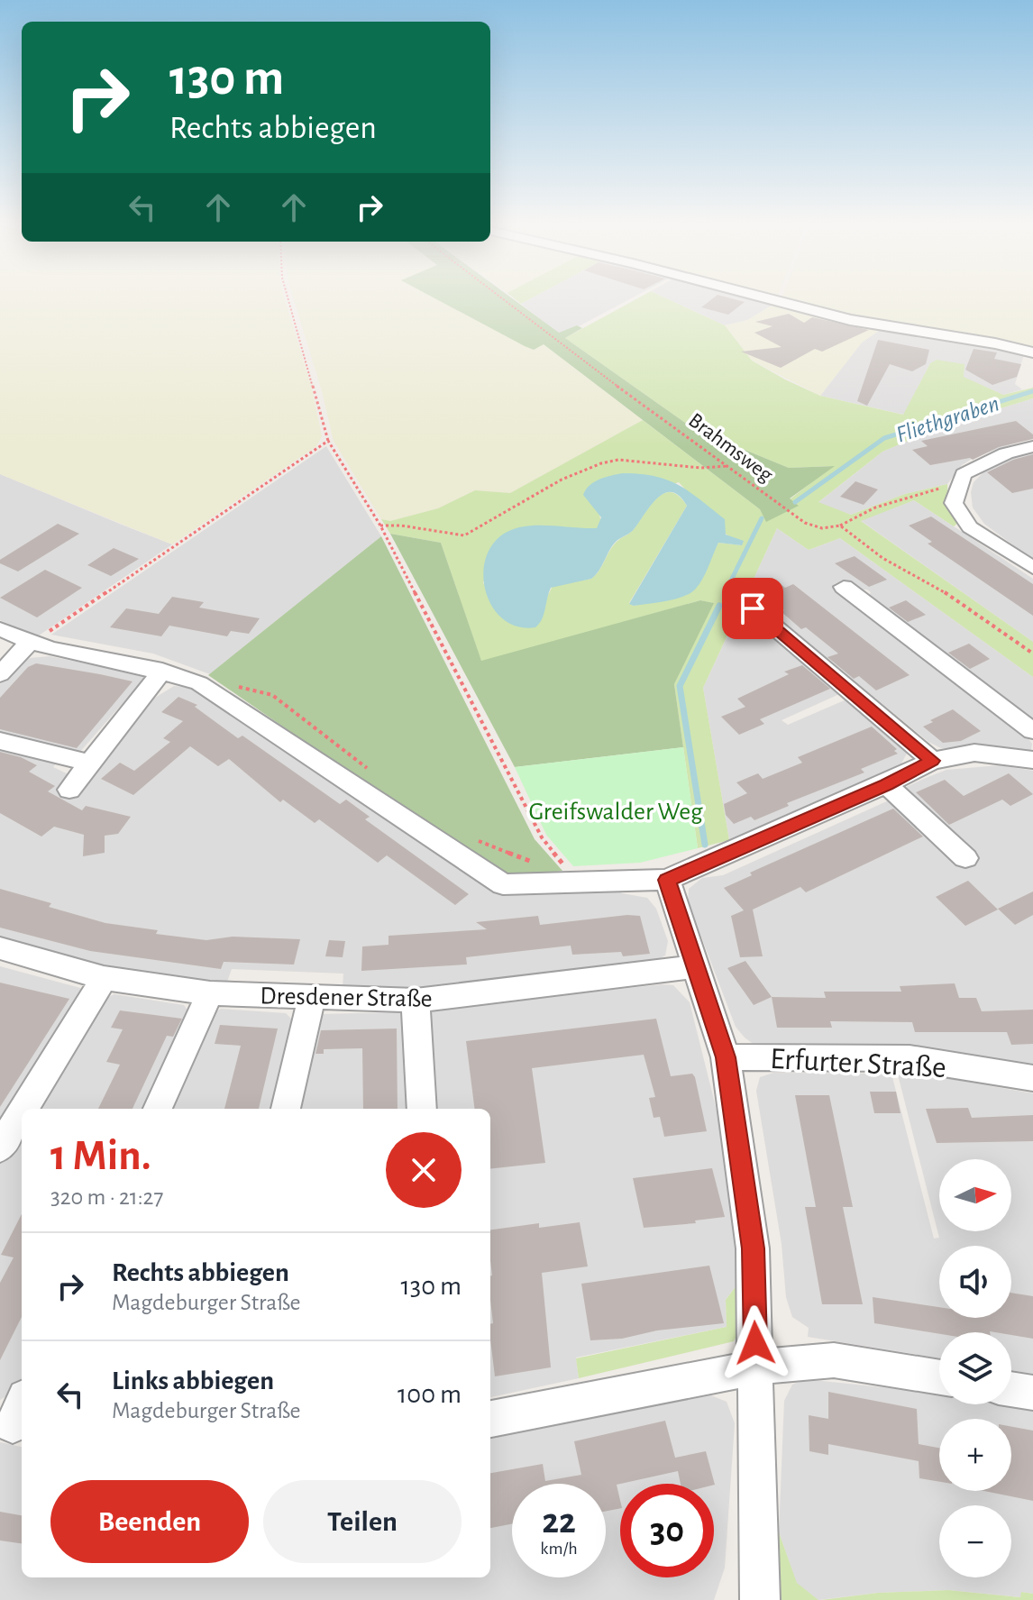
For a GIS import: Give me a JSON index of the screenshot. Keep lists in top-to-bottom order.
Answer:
{
  "streets": {
    "street": ["Dresdener Straße", "Erfurter Straße"],
    "path": ["Brahmsweg"]
  },
  "water": ["Fliethgraben"],
  "parks": ["Greifswalder Weg"],
  "north": "right",
  "page": {
    "turn": ["130 m", "Rechts abbiegen"],
    "heading": ["1 Min.", "320 m · 21:27"],
    "map_buttons": ["+", "−"],
    "list": [
      {
        "name": "Rechts abbiegen",
        "note": "Magdeburger Straße",
        "value": "130 m"
      },
      {
        "name": "Links abbiegen",
        "note": "Magdeburger Straße",
        "value": "100 m"
      }
    ],
    "buttons": ["Beenden", "Teilen"],
    "speed": "22 km/h",
    "limit": "30"
  }
}
